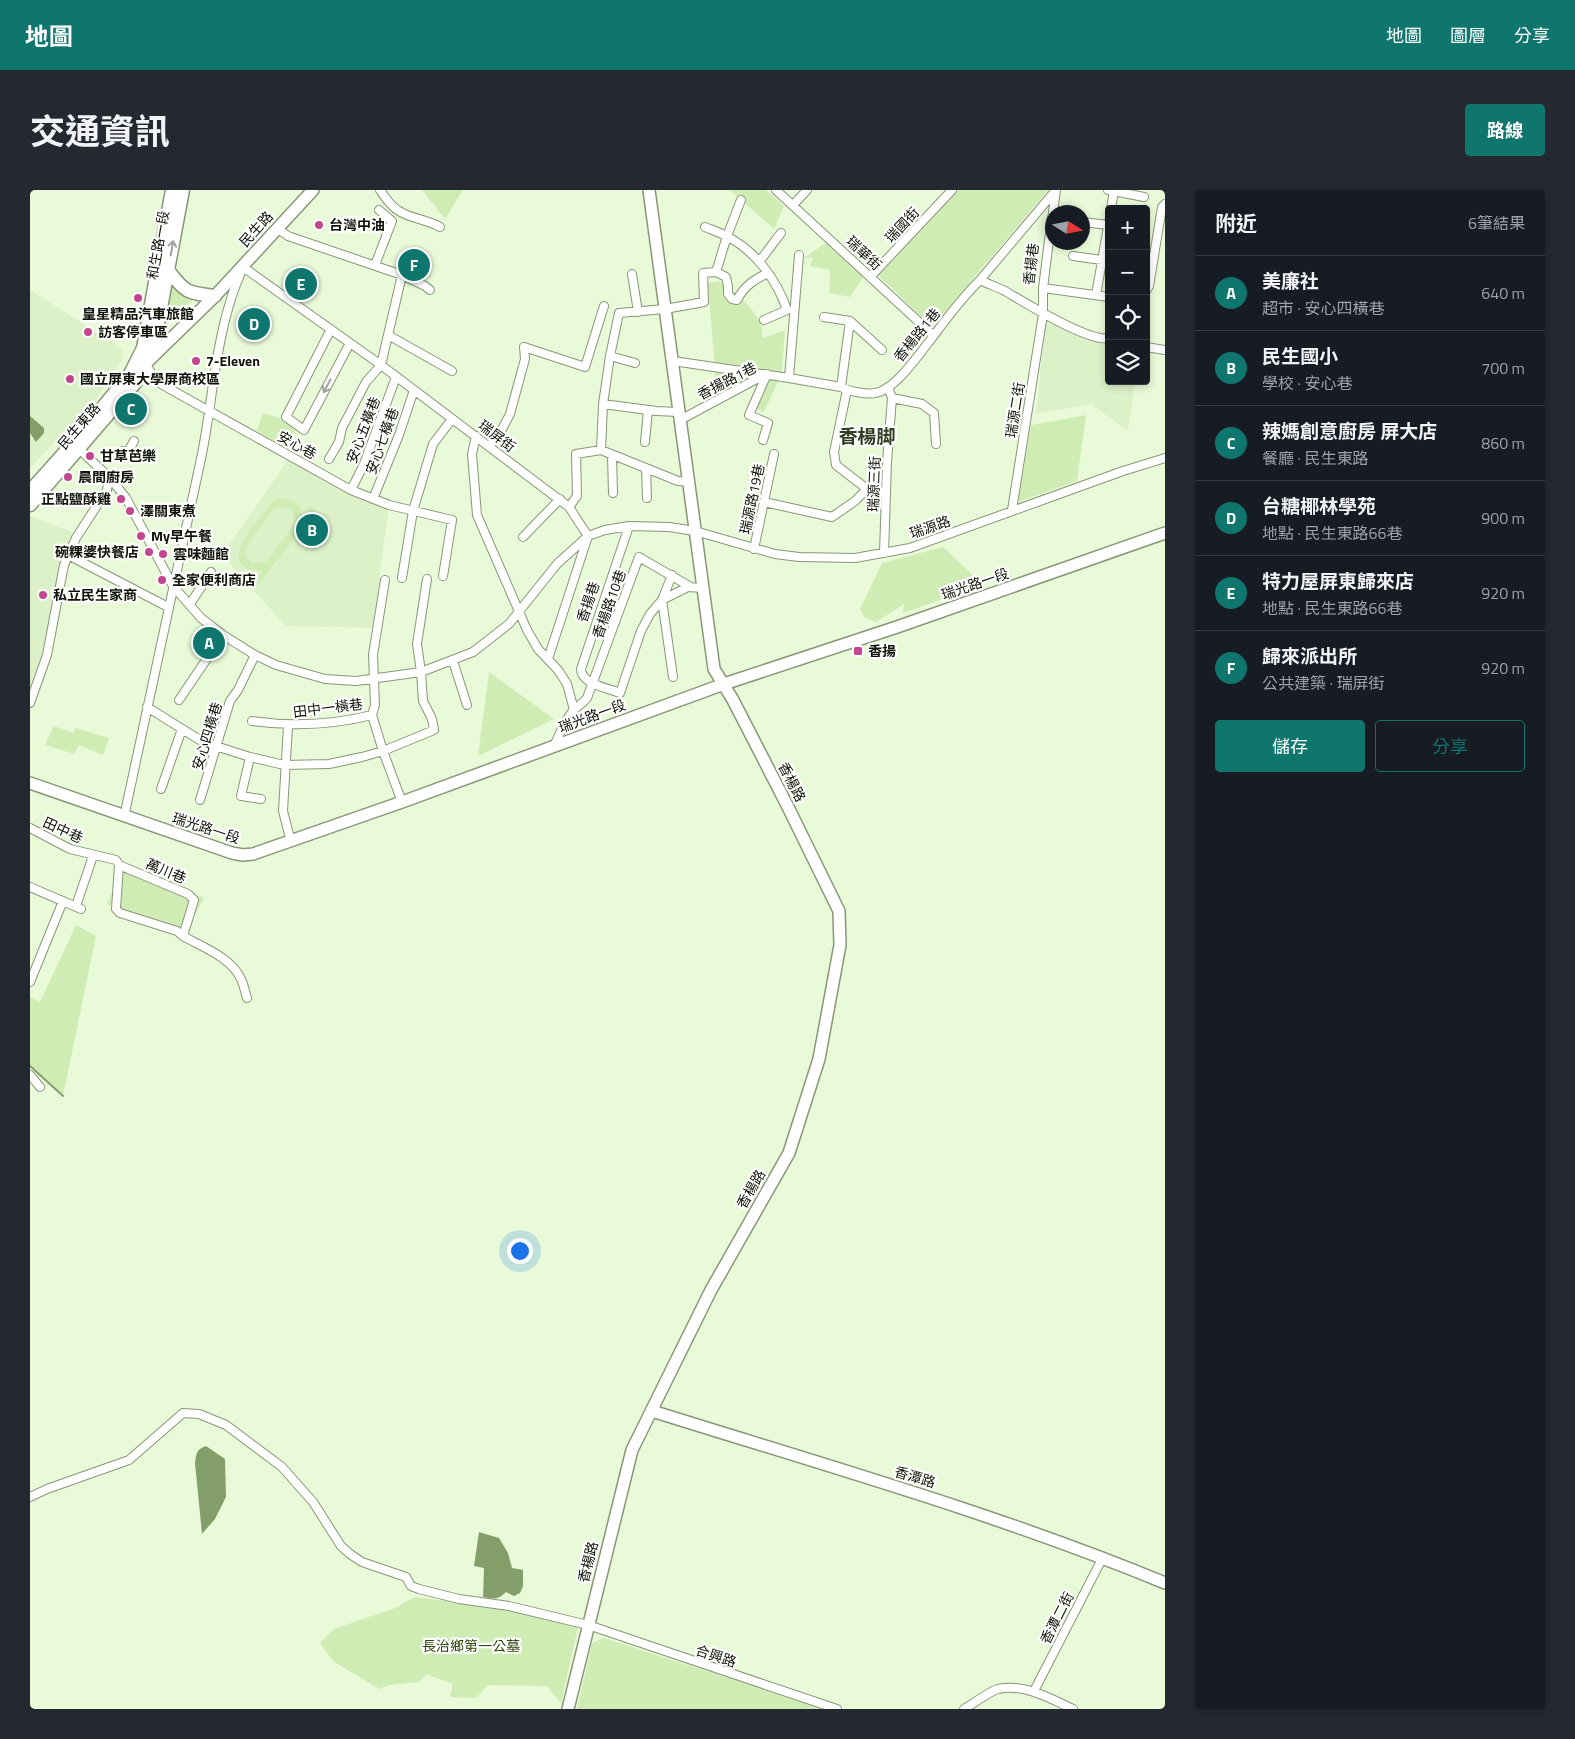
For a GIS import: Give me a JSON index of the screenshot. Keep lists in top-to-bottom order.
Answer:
{
  "streets": {
    "main road": ["和生路一段", "民生東路"],
    "street": [
      "瑞國街",
      "民生路",
      "瑞華街",
      "香揚巷",
      "香楊路1巷",
      "香揚路1巷",
      "瑞源二街",
      "安心五橫巷",
      "瑞屏街",
      "安心七橫巷",
      "安心巷",
      "瑞源三街",
      "瑞源路19巷",
      "瑞源路",
      "瑞光路一段",
      "香楊路10巷",
      "田中一橫巷",
      "安心四橫巷",
      "香楊路",
      "田中巷",
      "萬川巷",
      "香潭路",
      "香潭二街",
      "合興路"
    ]
  },
  "crossings": [
    ["瑞國街", "瑞華街"],
    ["民生路", "民生東路"],
    ["民生路", "瑞屏街"],
    ["和生路一段", "民生東路"],
    ["和生路一段", "安心巷"],
    ["瑞華街", "香楊路1巷"],
    ["香揚巷", "瑞源二街"],
    ["香揚巷", "瑞屏街"],
    ["香揚巷", "香楊路10巷"],
    ["香楊路1巷", "瑞源三街"],
    ["瑞源二街", "瑞源路"],
    ["民生東路", "瑞屏街"],
    ["民生東路", "安心巷"],
    ["安心五橫巷", "瑞屏街"],
    ["安心五橫巷", "安心巷"],
    ["瑞屏街", "安心七橫巷"],
    ["安心七橫巷", "安心巷"],
    ["瑞源三街", "瑞源路"],
    ["瑞源路19巷", "瑞源路"],
    ["瑞光路一段", "香楊路10巷"],
    ["瑞光路一段", "田中一橫巷"],
    ["瑞光路一段", "香楊路"],
    ["香楊路", "香潭路"],
    ["香楊路", "合興路"],
    ["田中巷", "萬川巷"],
    ["香潭路", "香潭二街"]
  ],
  "districts": ["香楊脚"],
  "parks": ["長治鄉第一公墓"],
  "places": {
    "other": [
      "台灣中油",
      "皇星精品汽車旅館",
      "訪客停車區",
      "7-Eleven",
      "國立屏東大學屏商校區",
      "甘草芭樂",
      "晨間廚房",
      "正點鹽酥雞",
      "澤關東煮",
      "My早午餐",
      "碗粿婆快餐店",
      "雲味麵館",
      "全家便利商店",
      "私立民生家商"
    ],
    "transit": ["香揚"]
  },
  "north": "right",
  "page": {
    "header": "地圖",
    "nav": ["地圖", "圖層", "分享"],
    "title": "交通資訊",
    "buttons": [
      "路線",
      ["儲存", "分享"]
    ],
    "heading": ["附近", "6筆結果"],
    "map_buttons": ["+", "−"],
    "pins": [
      "F",
      "E",
      "D",
      "C",
      "B",
      "A"
    ],
    "list": [
      {
        "mark": "A",
        "name": "美廉社",
        "note": "超市 · 安心四橫巷",
        "value": "640 m"
      },
      {
        "mark": "B",
        "name": "民生國小",
        "note": "學校 · 安心巷",
        "value": "700 m"
      },
      {
        "mark": "C",
        "name": "辣媽創意廚房 屏大店",
        "note": "餐廳 · 民生東路",
        "value": "860 m"
      },
      {
        "mark": "D",
        "name": "台糖椰林學苑",
        "note": "地點 · 民生東路66巷",
        "value": "900 m"
      },
      {
        "mark": "E",
        "name": "特力屋屏東歸來店",
        "note": "地點 · 民生東路66巷",
        "value": "920 m"
      },
      {
        "mark": "F",
        "name": "歸來派出所",
        "note": "公共建築 · 瑞屏街",
        "value": "920 m"
      }
    ]
  }
}
